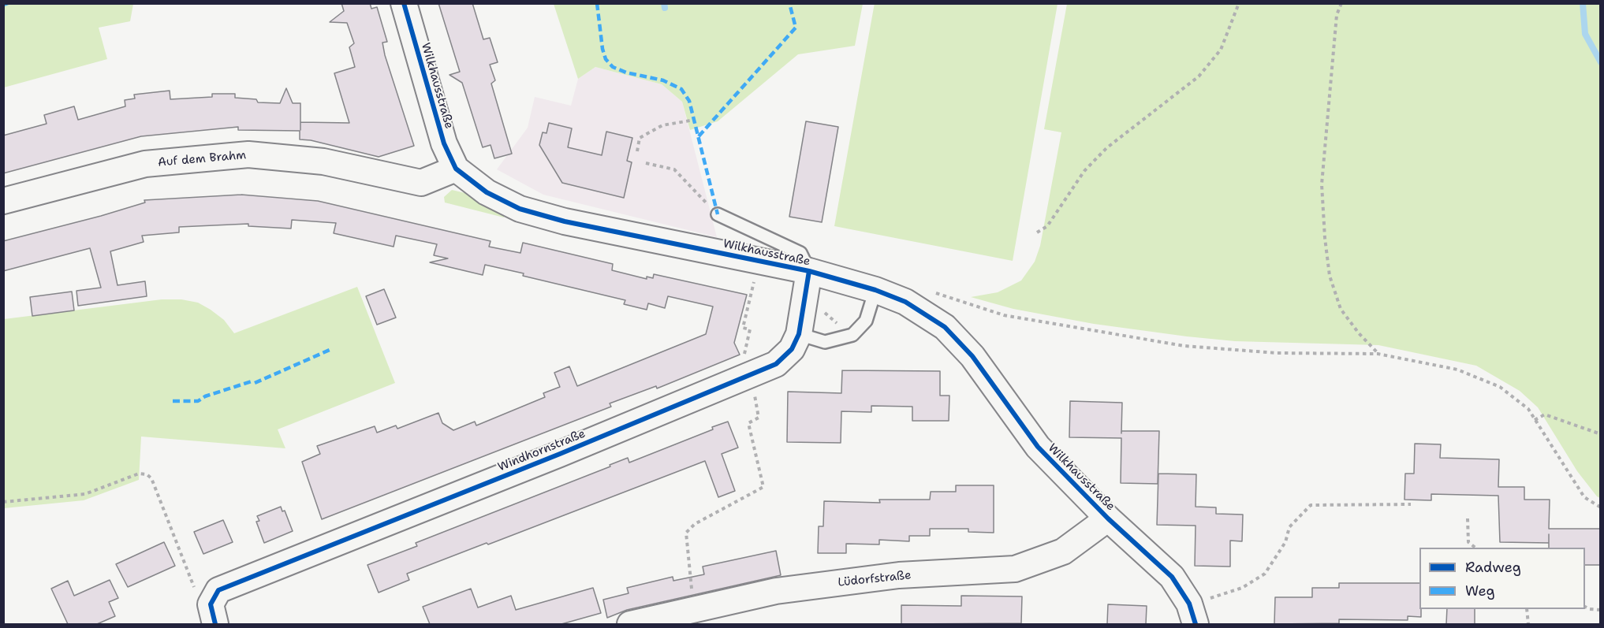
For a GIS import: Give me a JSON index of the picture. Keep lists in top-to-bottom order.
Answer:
{
  "streets": {
    "street": [
      "Wilkhausstraße",
      "Auf dem Brahm",
      "Windhornstraße",
      "Lüdorfstraße"
    ]
  },
  "crossings": [
    ["Wilkhausstraße", "Auf dem Brahm"],
    ["Wilkhausstraße", "Windhornstraße"],
    ["Wilkhausstraße", "Lüdorfstraße"]
  ],
  "legend": ["Radweg", "Weg"]
}
